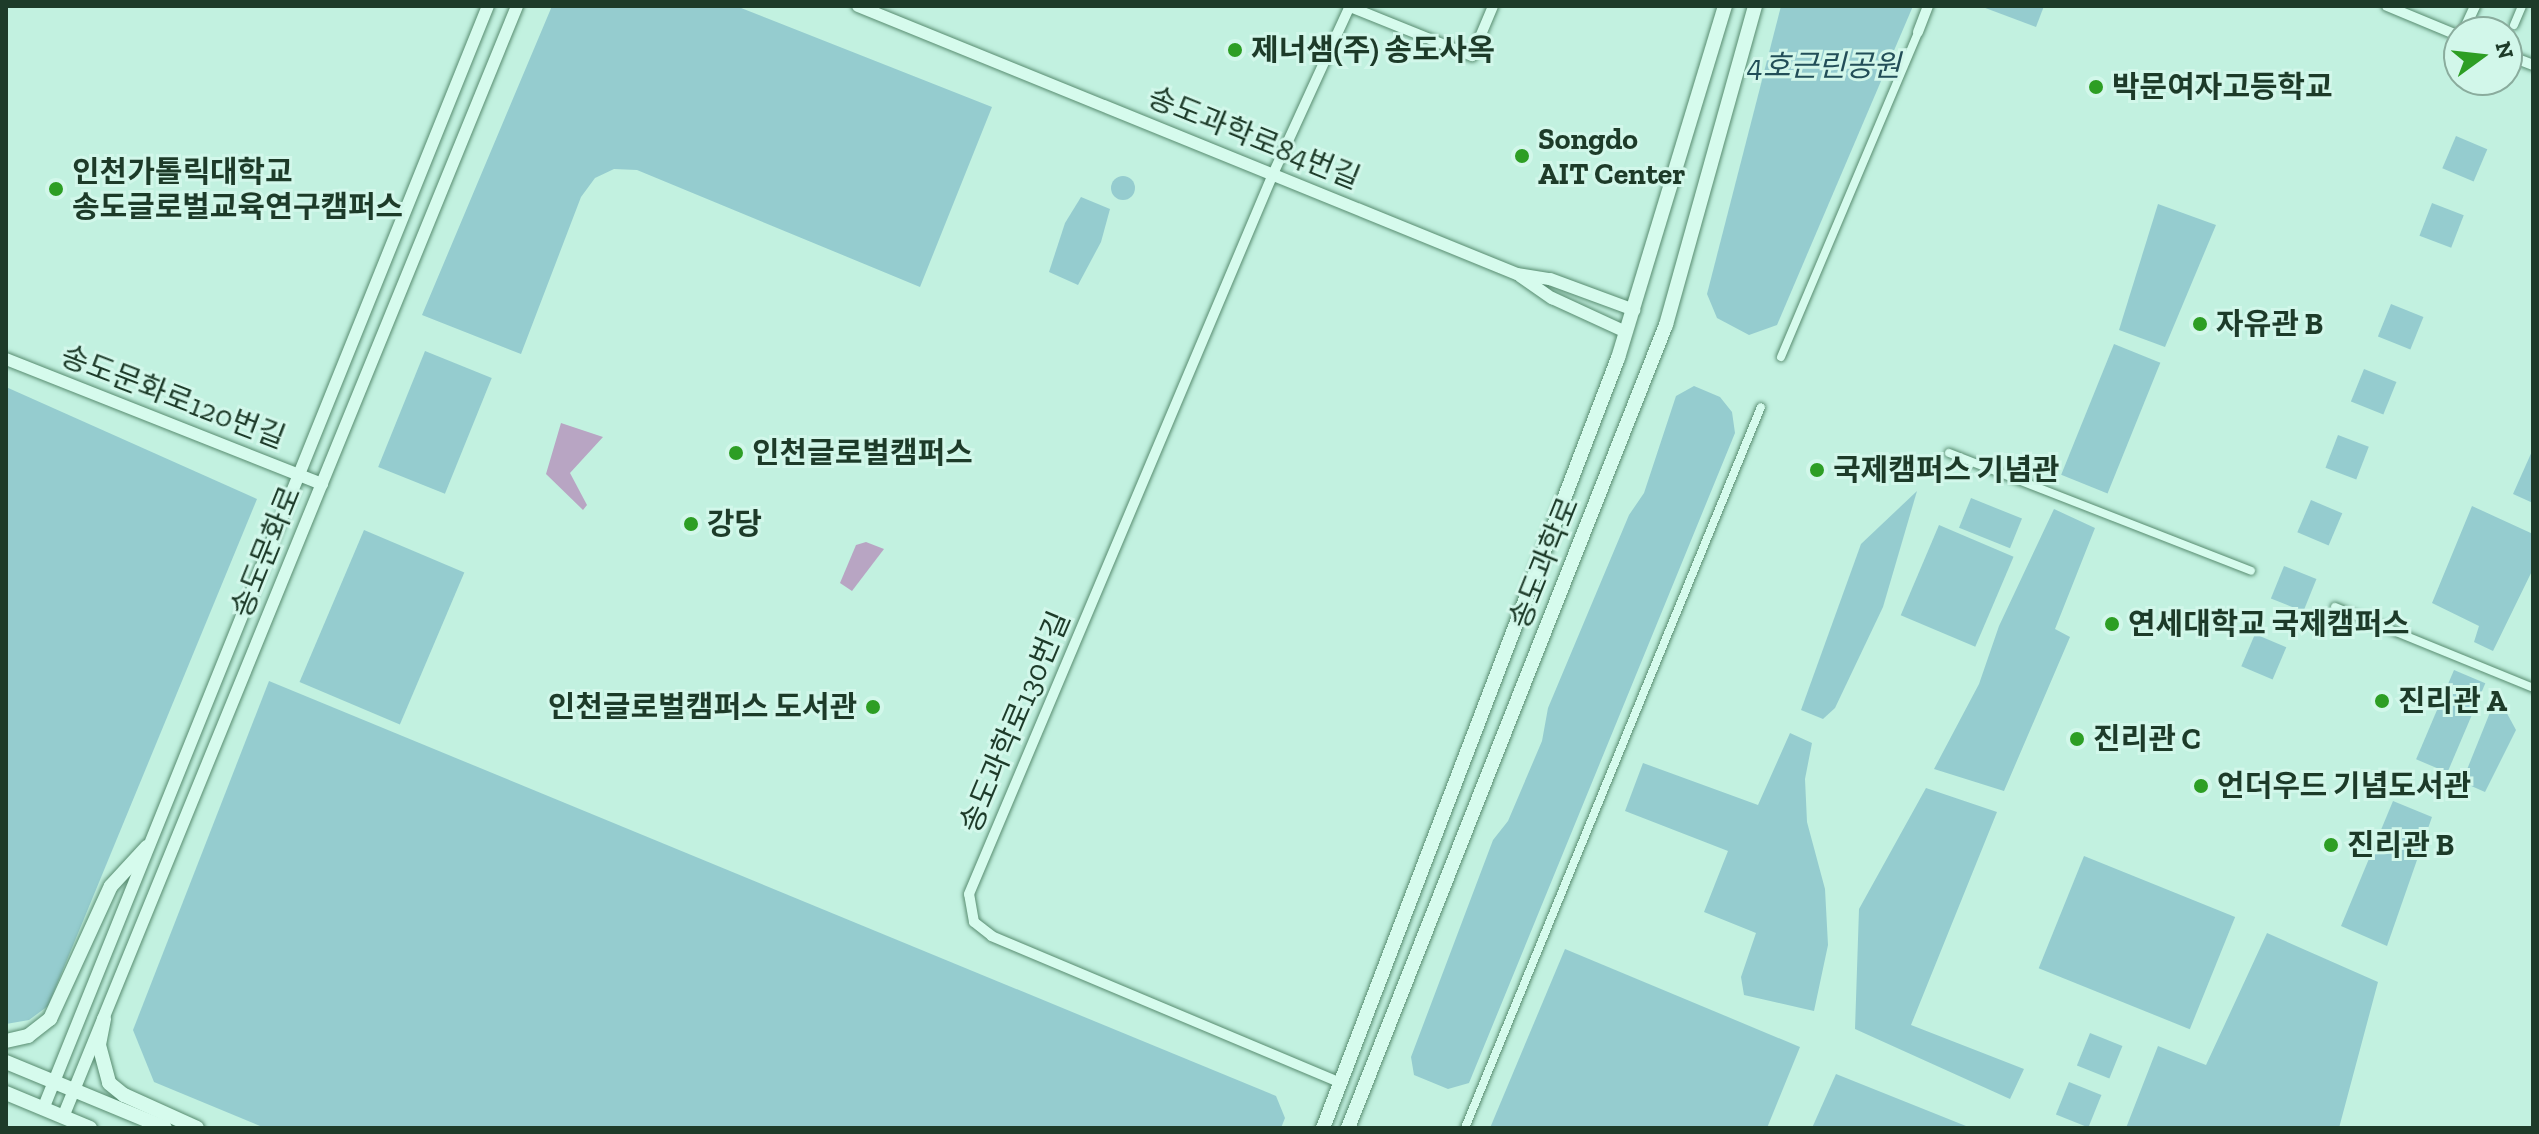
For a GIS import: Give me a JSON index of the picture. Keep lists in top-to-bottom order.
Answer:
{
  "streets": {
    "main road": ["송도과학로"],
    "street": [
      "송도과학로84번길",
      "송도문화로120번길",
      "송도문화로",
      "송도과학로130번길"
    ]
  },
  "crossings": [
    ["송도과학로84번길", "송도과학로"],
    ["송도과학로84번길", "송도과학로130번길"],
    ["송도문화로120번길", "송도문화로"],
    ["송도과학로", "송도과학로130번길"]
  ],
  "parks": ["4호근린공원"],
  "places": [
    "제너샘(주) 송도사옥",
    "박문여자고등학교",
    "Songdo AIT Center",
    "인천가톨릭대학교 송도글로벌교육연구캠퍼스",
    "자유관 B",
    "인천글로벌캠퍼스",
    "국제캠퍼스 기념관",
    "강당",
    "연세대학교 국제캠퍼스",
    "진리관 A",
    "인천글로벌캠퍼스 도서관",
    "진리관 C",
    "언더우드 기념도서관",
    "진리관 B"
  ],
  "north": "right"
}
